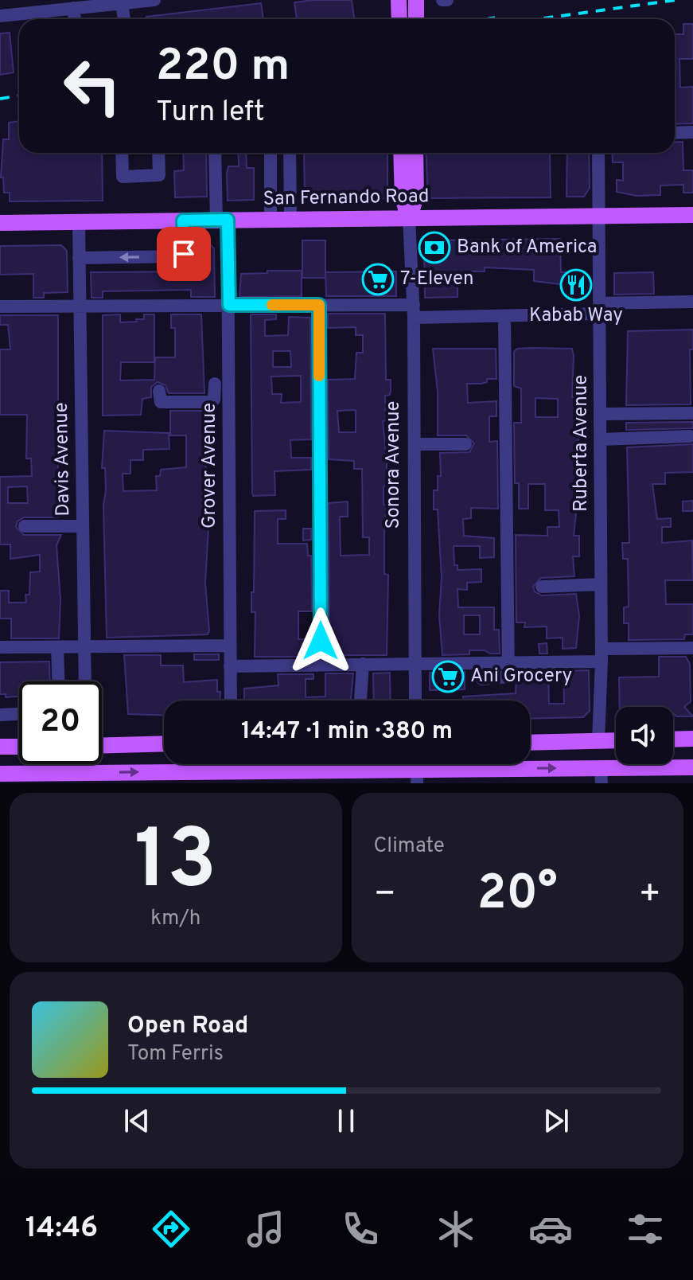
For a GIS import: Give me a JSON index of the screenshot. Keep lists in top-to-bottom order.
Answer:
{
  "streets": {
    "main road": ["San Fernando Road", "Sonora Avenue"],
    "street": ["Ruberta Avenue", "Davis Avenue", "Grover Avenue"]
  },
  "crossings": [
    ["San Fernando Road", "Ruberta Avenue"],
    ["San Fernando Road", "Davis Avenue"],
    ["San Fernando Road", "Sonora Avenue"],
    ["San Fernando Road", "Grover Avenue"]
  ],
  "places": {
    "bank": ["Bank of America"],
    "supermarket": ["7-Eleven", "Ani Grocery"],
    "restaurant": ["Kabab Way"]
  },
  "page": {
    "turn": ["220 m", "Turn left"],
    "limit": "20",
    "trip": "14:47 · 1 min · 380 m",
    "tile": [
      ["13", "km/h"],
      "Climate"
    ],
    "heat": ["−", "20°", "+"],
    "song": ["Open Road", "Tom Ferris"],
    "tabs": "14:46"
  }
}
